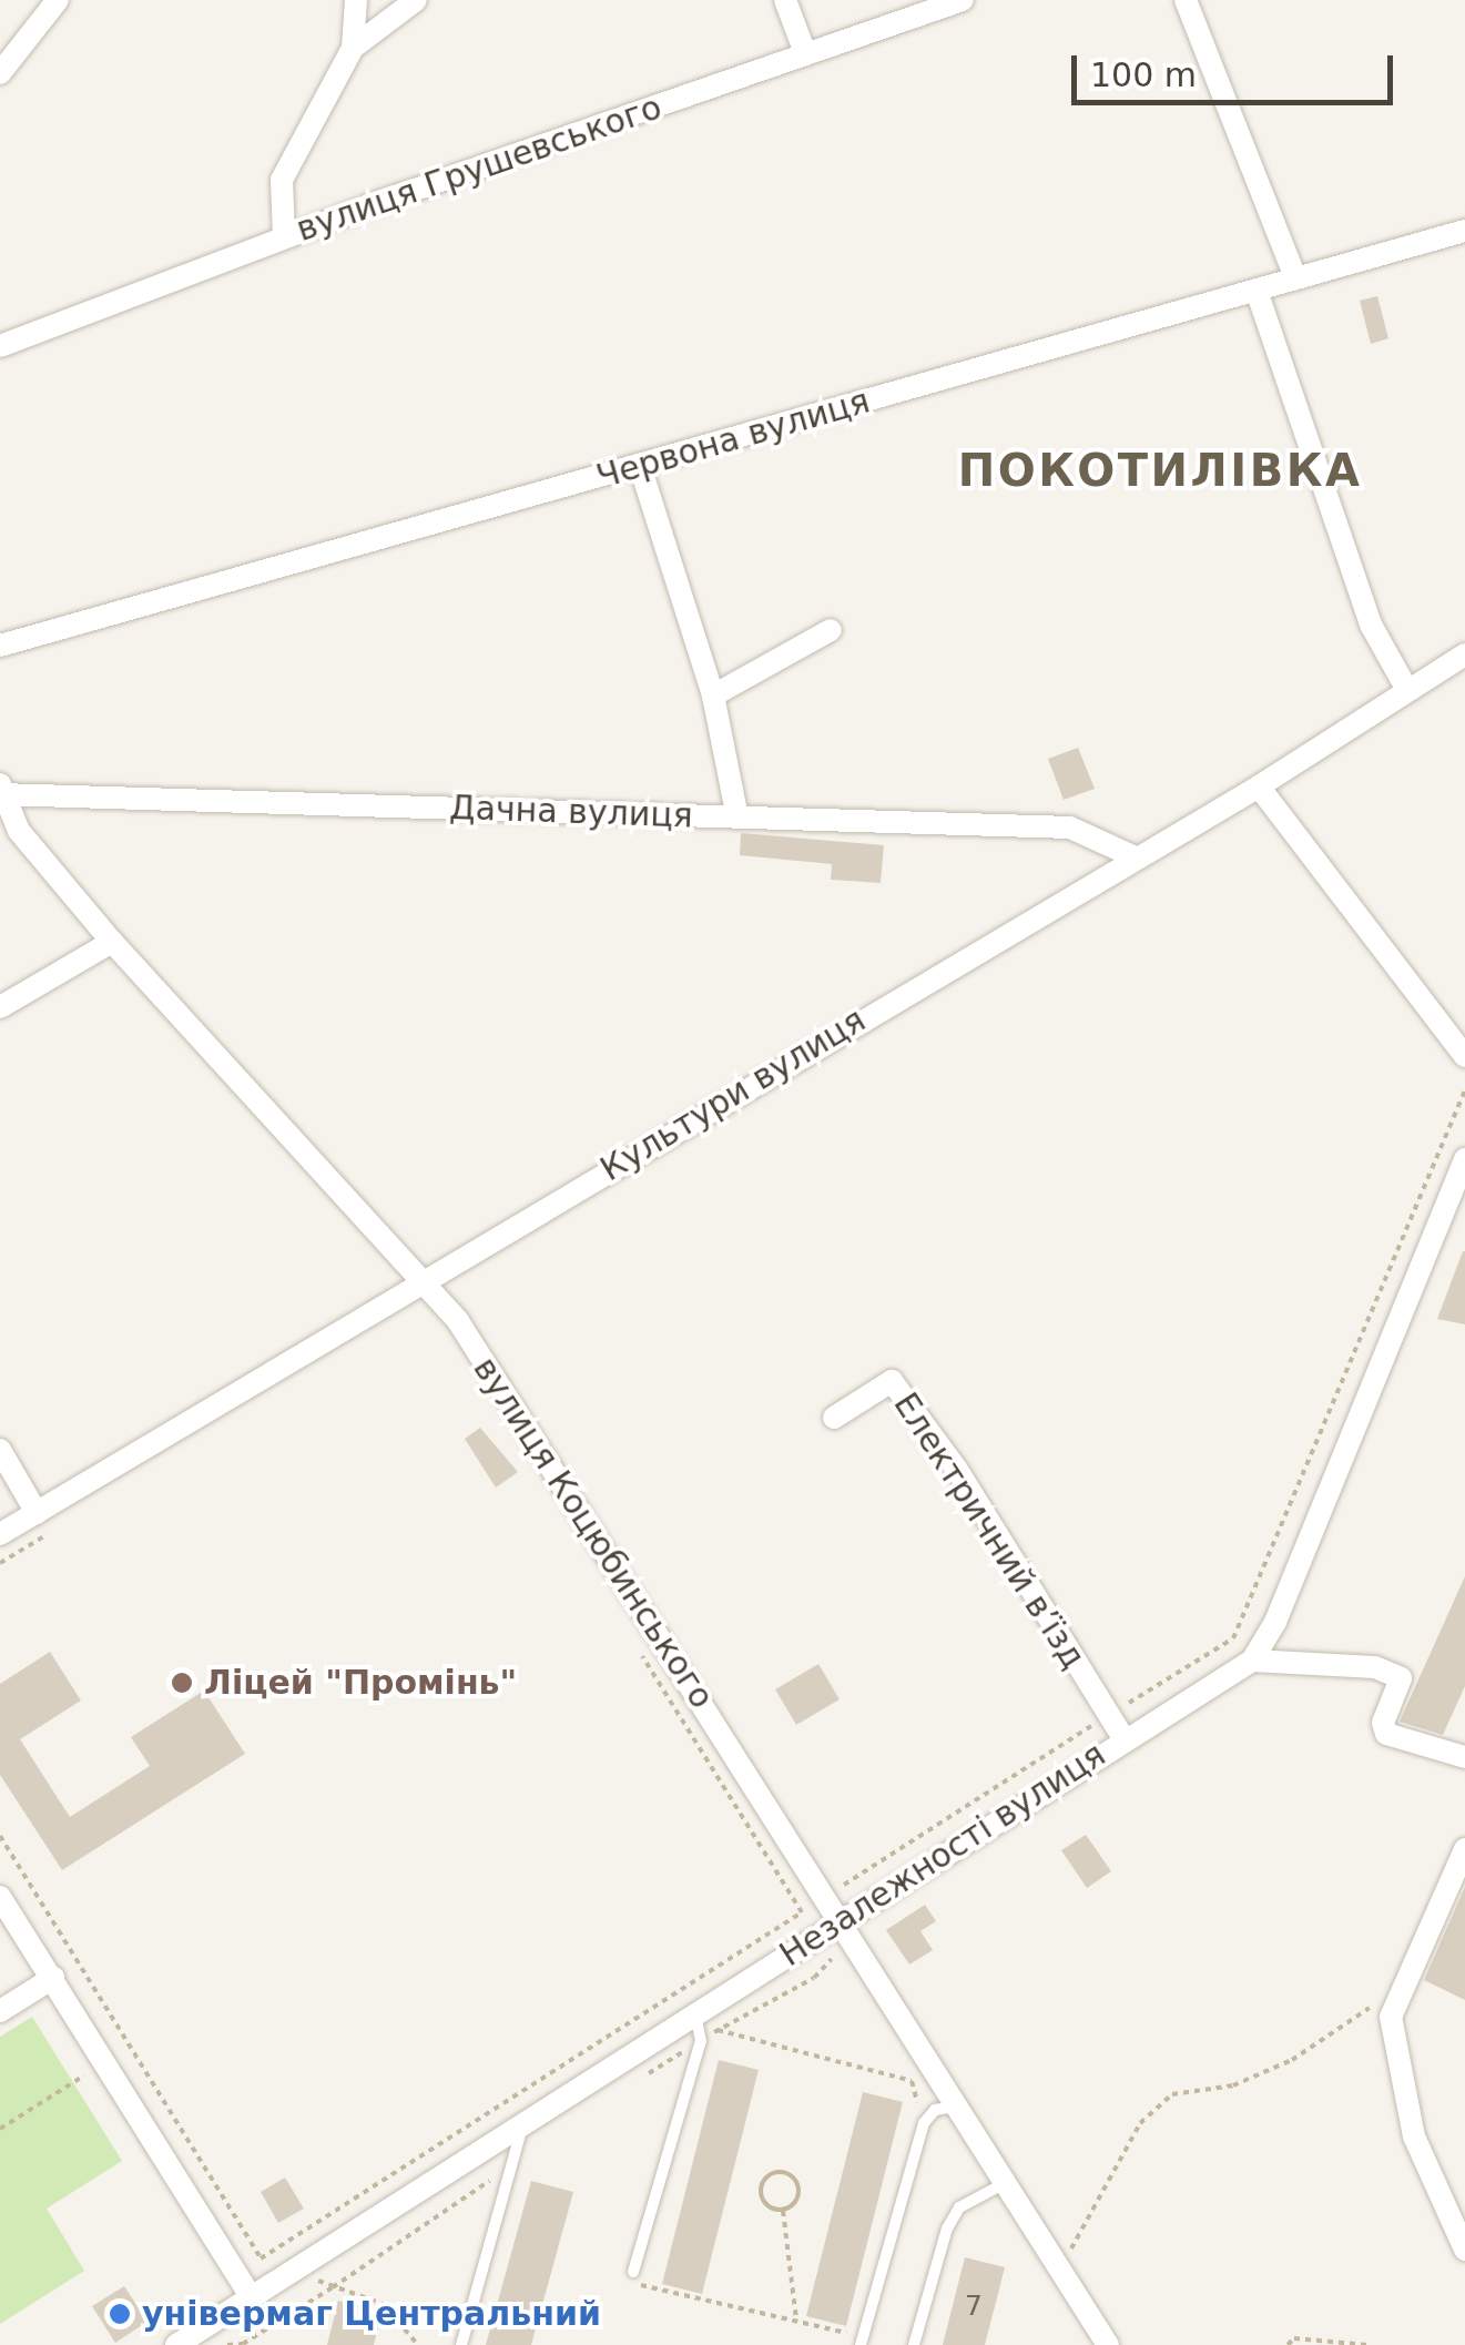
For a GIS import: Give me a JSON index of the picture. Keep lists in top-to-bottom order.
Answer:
{
  "streets": {
    "street": [
      "вулиця Грушевського",
      "Червона вулиця",
      "Дачна вулиця",
      "Культури вулиця",
      "Електричний в’їзд",
      "вулиця Коцюбинського",
      "Незалежності вулиця"
    ]
  },
  "crossings": [
    ["Дачна вулиця", "Культури вулиця"],
    ["Дачна вулиця", "вулиця Коцюбинського"],
    ["Культури вулиця", "вулиця Коцюбинського"],
    ["Електричний в’їзд", "Незалежності вулиця"],
    ["вулиця Коцюбинського", "Незалежності вулиця"]
  ],
  "districts": ["ПОКОТИЛІВКА"],
  "places": ["Ліцей \"Промінь\"", "універмаг Центральний"],
  "house_numbers": ["7"],
  "scale_bar": "100 m"
}
